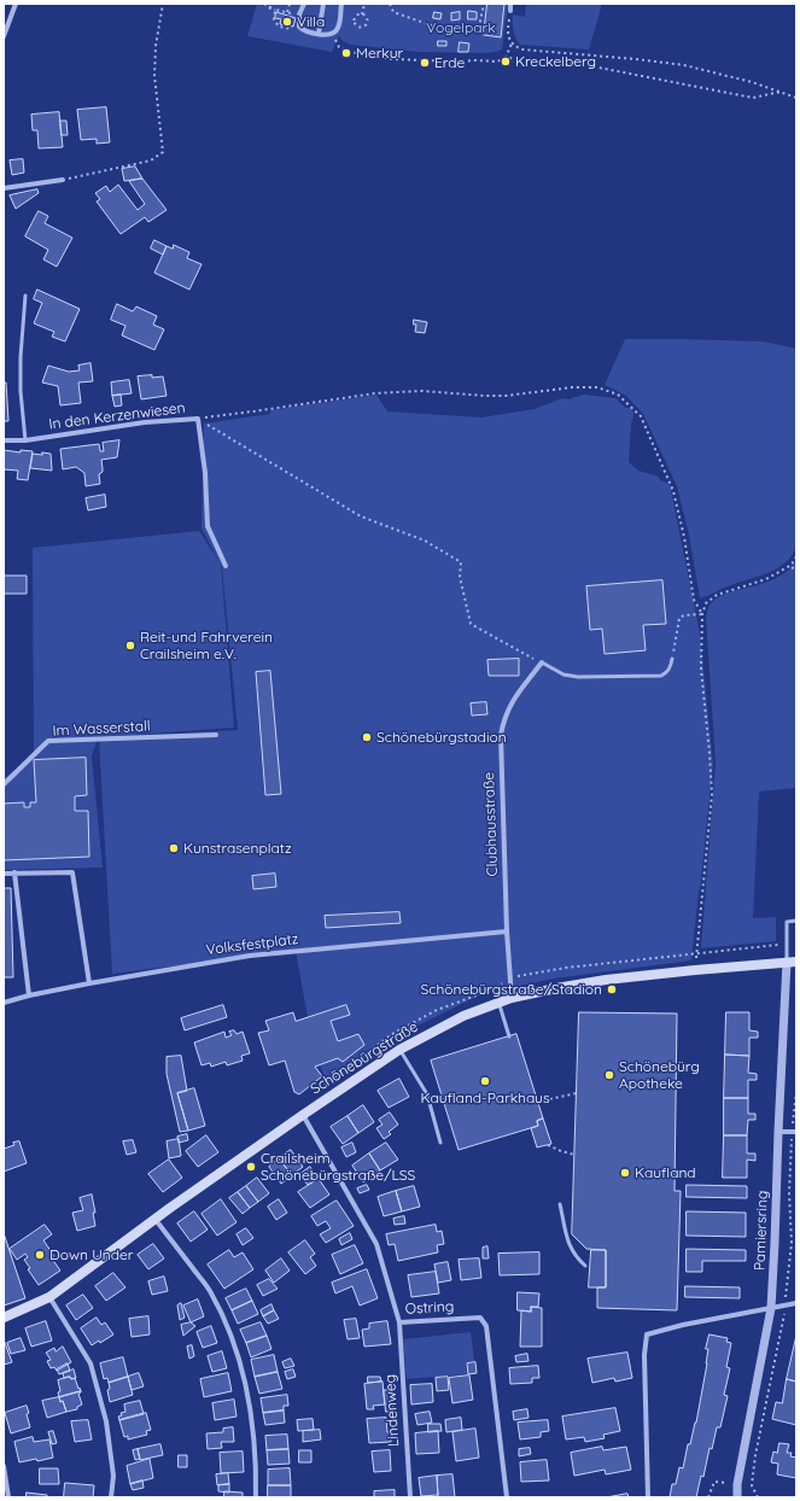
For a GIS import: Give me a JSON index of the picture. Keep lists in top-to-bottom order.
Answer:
{
  "streets": {
    "main road": ["Schönebürgstraße"],
    "street": [
      "In den Kerzenwiesen",
      "Im Wasserstall",
      "Clubhausstraße",
      "Volksfestplatz",
      "Pamiersring",
      "Ostring",
      "Lindenweg"
    ]
  },
  "crossings": [
    ["Clubhausstraße", "Volksfestplatz"],
    ["Clubhausstraße", "Schönebürgstraße"],
    ["Schönebürgstraße", "Pamiersring"],
    ["Schönebürgstraße", "Ostring"],
    ["Ostring", "Lindenweg"]
  ],
  "parks": ["Vogelpark"],
  "places": [
    "Villa",
    "Merkur",
    "Kreckelberg",
    "Erde",
    "Reit-und Fahrverein Crailsheim e.V.",
    "Schönebürgstadion",
    "Kunstrasenplatz",
    "Schönebürgstraße/Stadion",
    "Schönebürg Apotheke",
    "Kaufland-Parkhaus",
    "Crailsheim Schönebürgstraße/LSS",
    "Kaufland",
    "Down Under"
  ]
}
